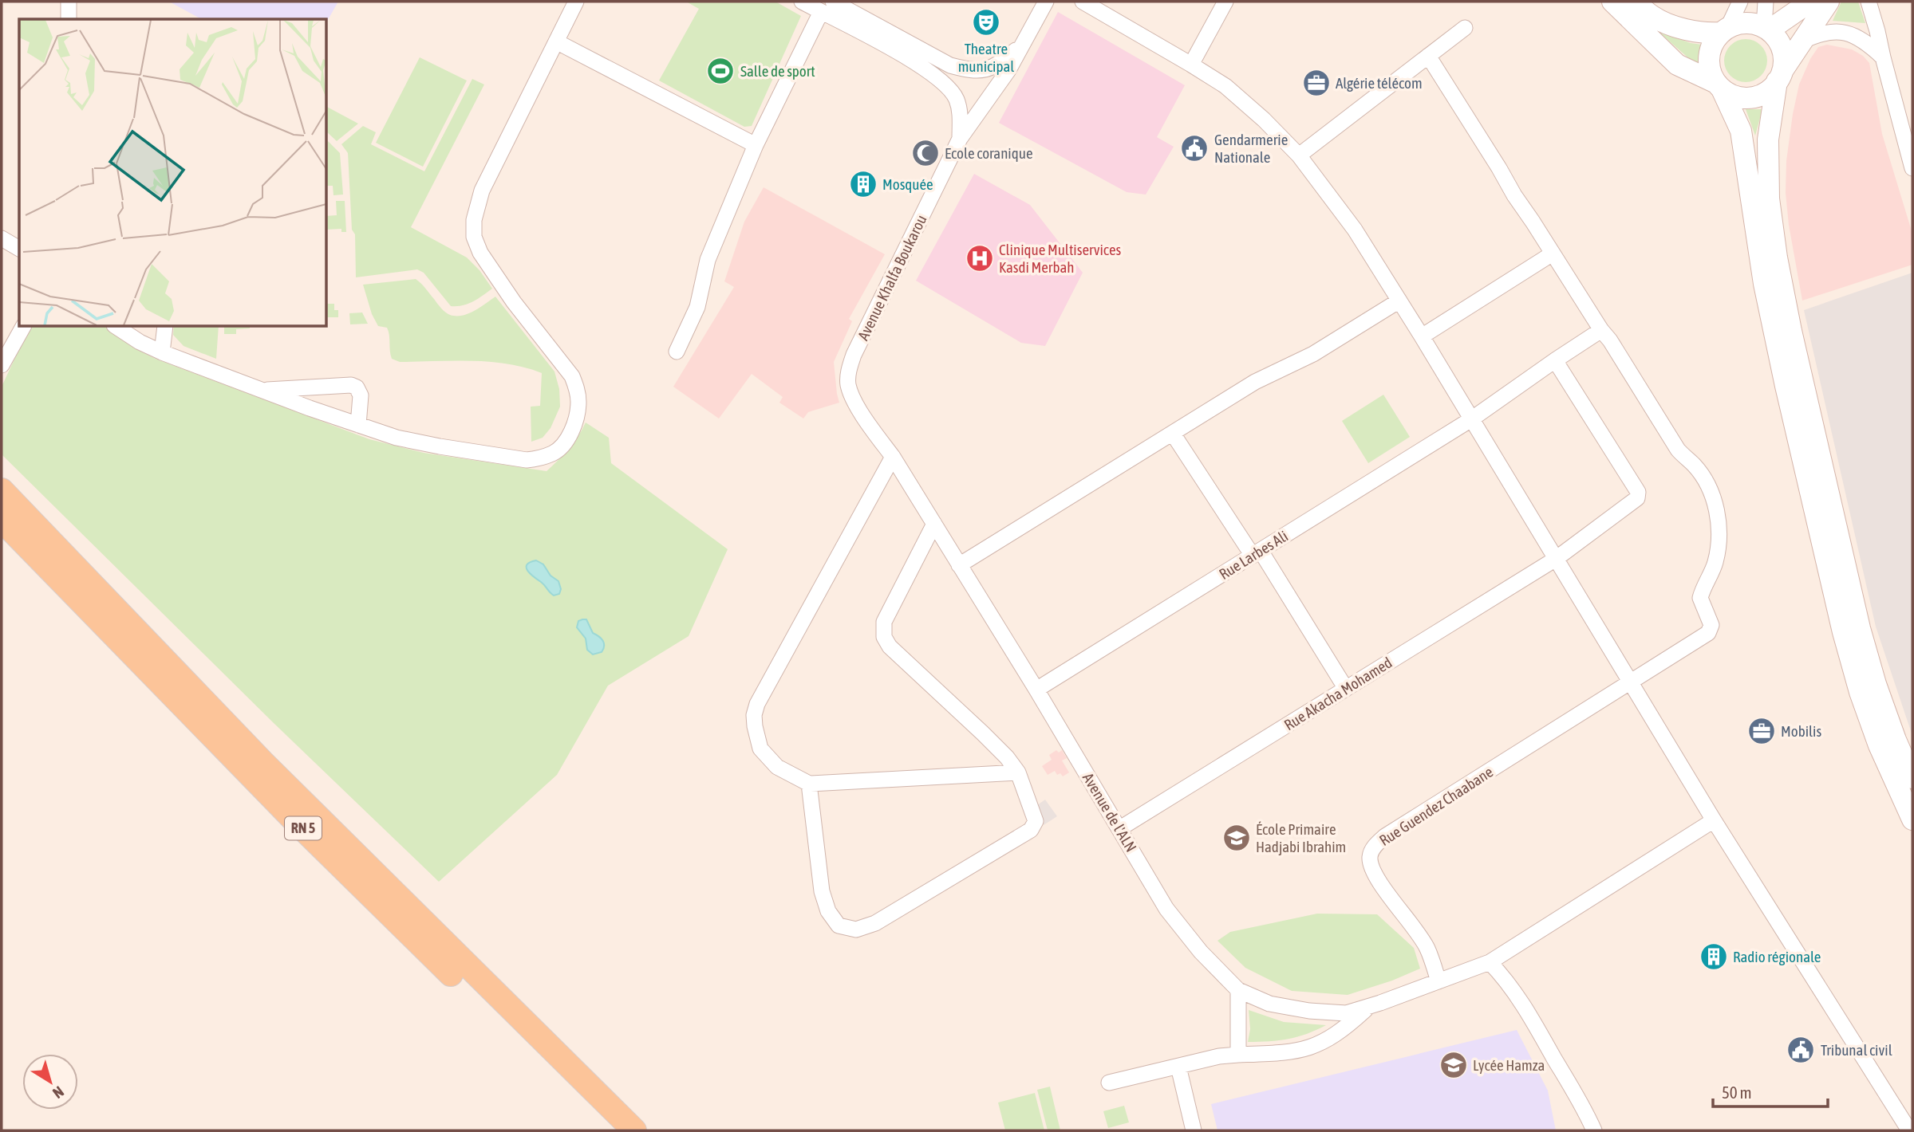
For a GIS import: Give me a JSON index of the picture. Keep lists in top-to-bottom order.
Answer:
{
  "streets": {
    "main road": ["RN 5"],
    "street": [
      "Avenue Khalfa Boukarou",
      "Rue Larbes Ali",
      "Rue Akacha Mohamed",
      "Rue Guendez Chaabane",
      "Avenue de l'ALN"
    ]
  },
  "crossings": [
    ["Avenue Khalfa Boukarou", "Avenue de l'ALN"],
    ["Rue Larbes Ali", "Rue Akacha Mohamed"],
    ["Rue Larbes Ali", "Rue Guendez Chaabane"],
    ["Rue Larbes Ali", "Avenue de l'ALN"],
    ["Rue Akacha Mohamed", "Avenue de l'ALN"],
    ["Rue Guendez Chaabane", "Avenue de l'ALN"]
  ],
  "places": {
    "theatre": ["Theatre municipal"],
    "sports": ["Salle de sport"],
    "office": ["Algérie télécom", "Mobilis"],
    "public building": ["Gendarmerie Nationale", "Tribunal civil"],
    "mosque": ["Ecole coranique"],
    "building": ["Mosquée", "Radio régionale"],
    "hospital": ["Clinique Multiservices Kasdi Merbah"],
    "school or university": ["École Primaire Hadjabi Ibrahim", "Lycée Hamza"]
  },
  "scale_bar": "50 m",
  "north": "bottom right"
}
